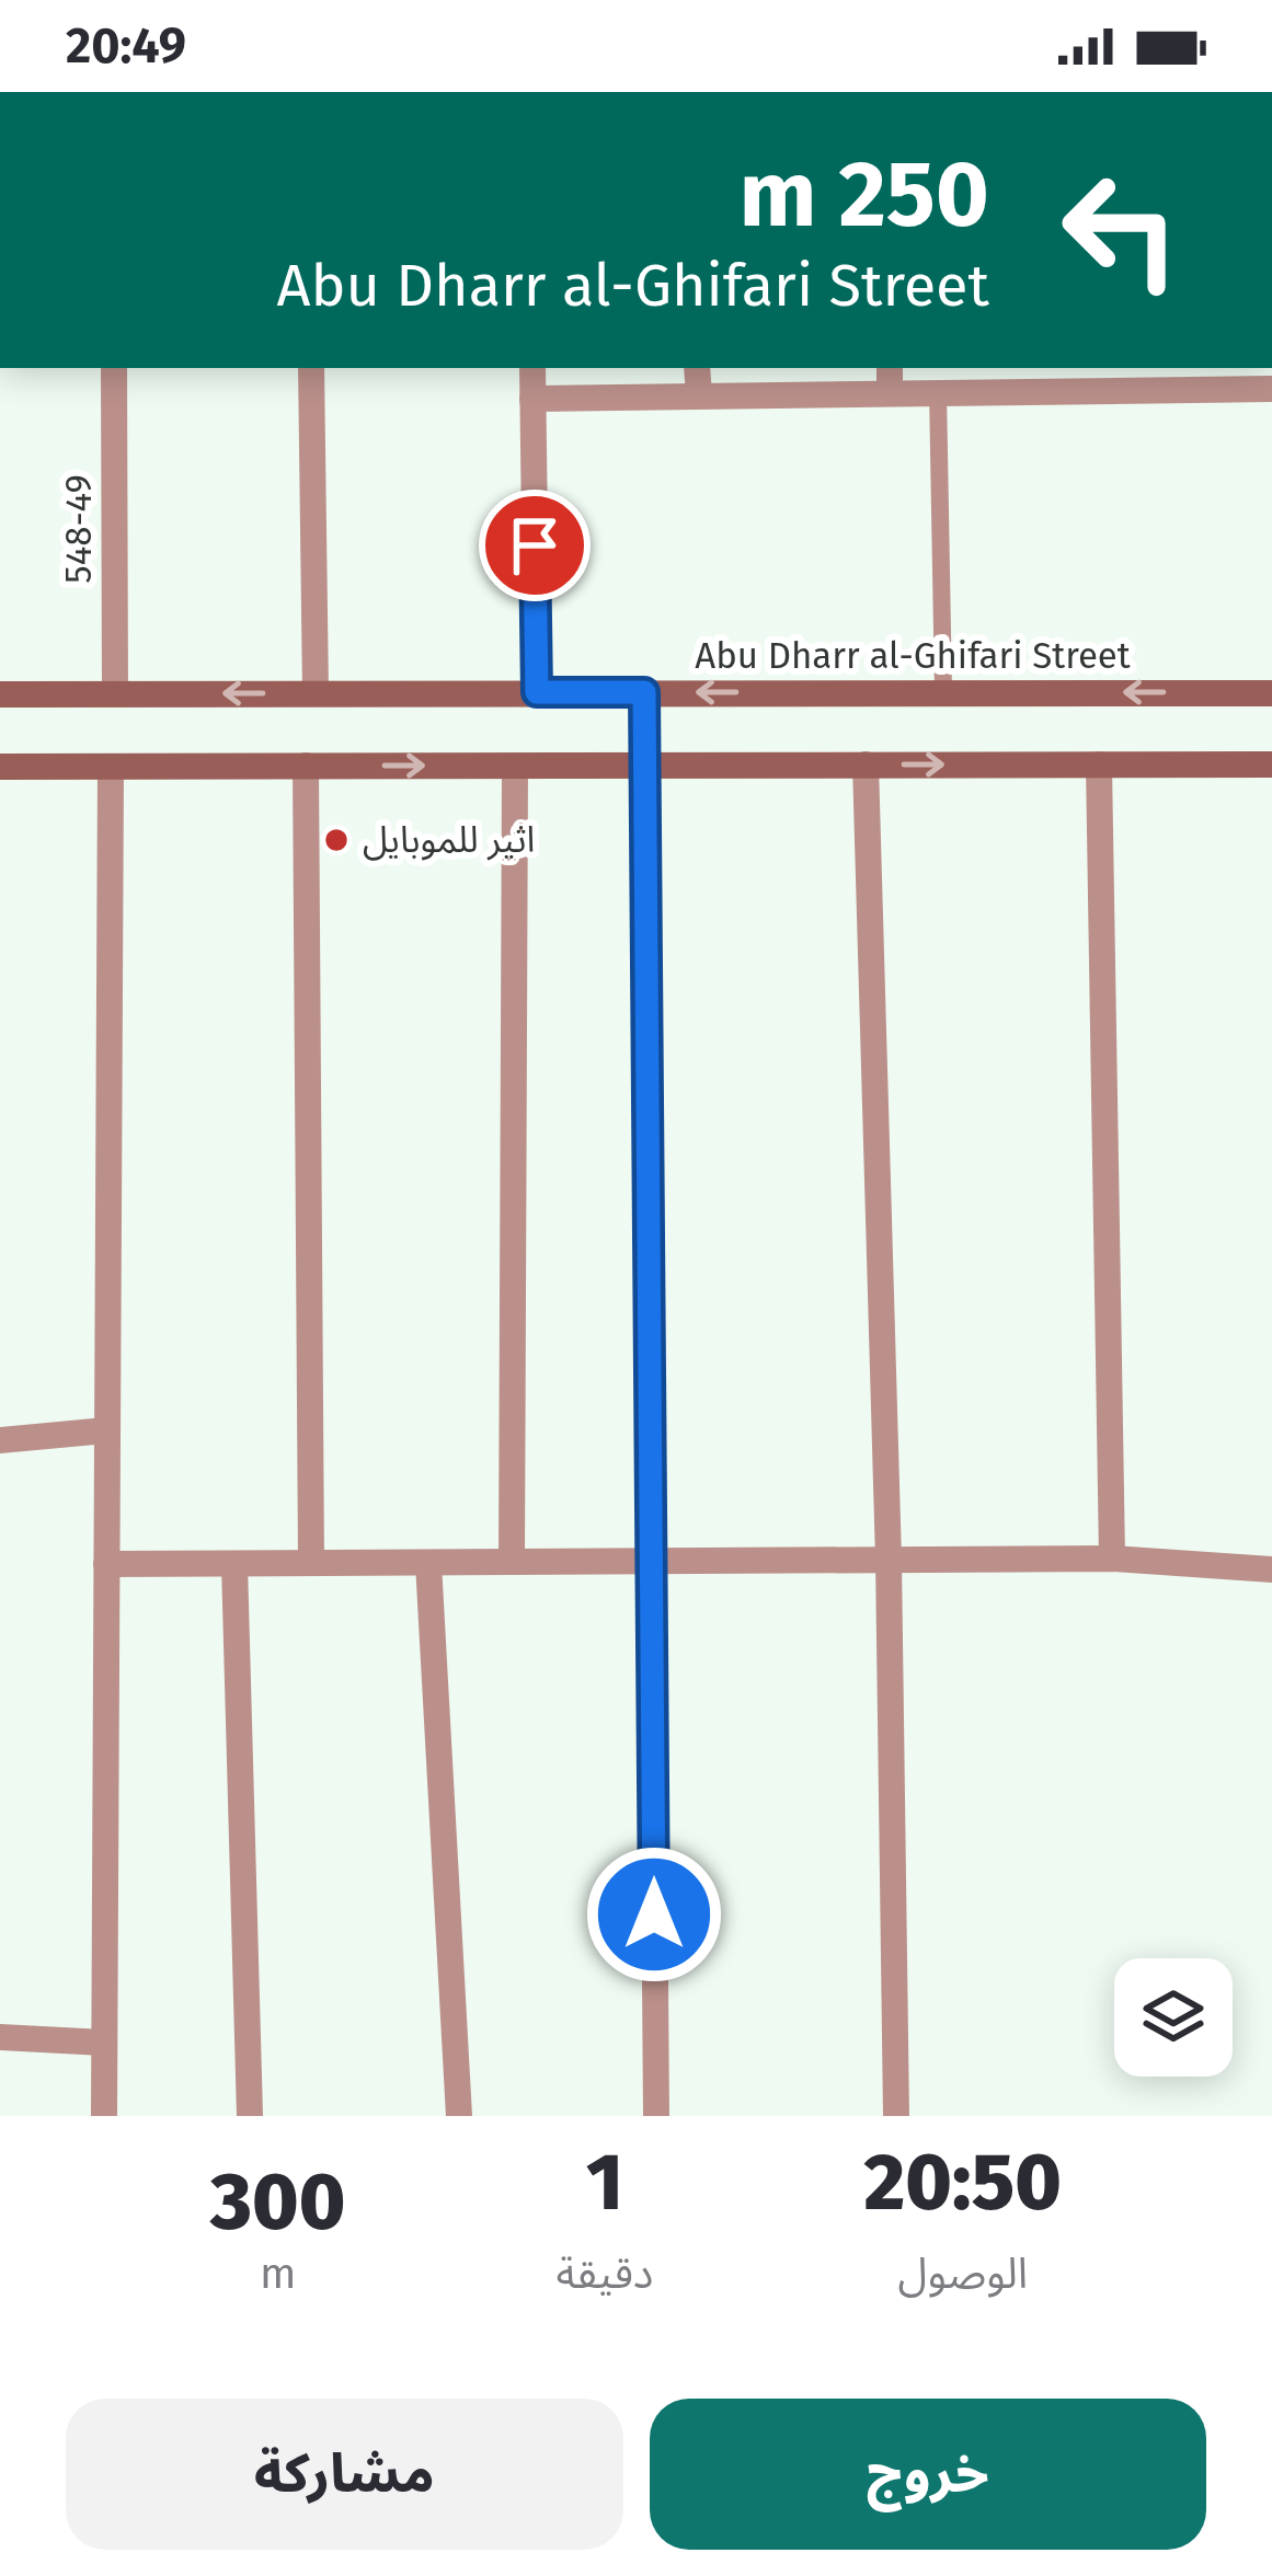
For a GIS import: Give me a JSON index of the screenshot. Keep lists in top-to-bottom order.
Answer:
{
  "streets": {
    "main road": ["Abu Dharr al-Ghifari Street"],
    "street": ["548-49"]
  },
  "crossings": [
    ["548-49", "Abu Dharr al-Ghifari Street"]
  ],
  "places": ["اثير للموبايل"],
  "page": {
    "status": "20:49",
    "turn": ["250 m", "Abu Dharr al-Ghifari Street"],
    "eta": [
      "20:50",
      "الوصول",
      "1",
      "دقيقة",
      "300",
      "m"
    ],
    "buttons": ["خروج", "مشاركة"]
  }
}
